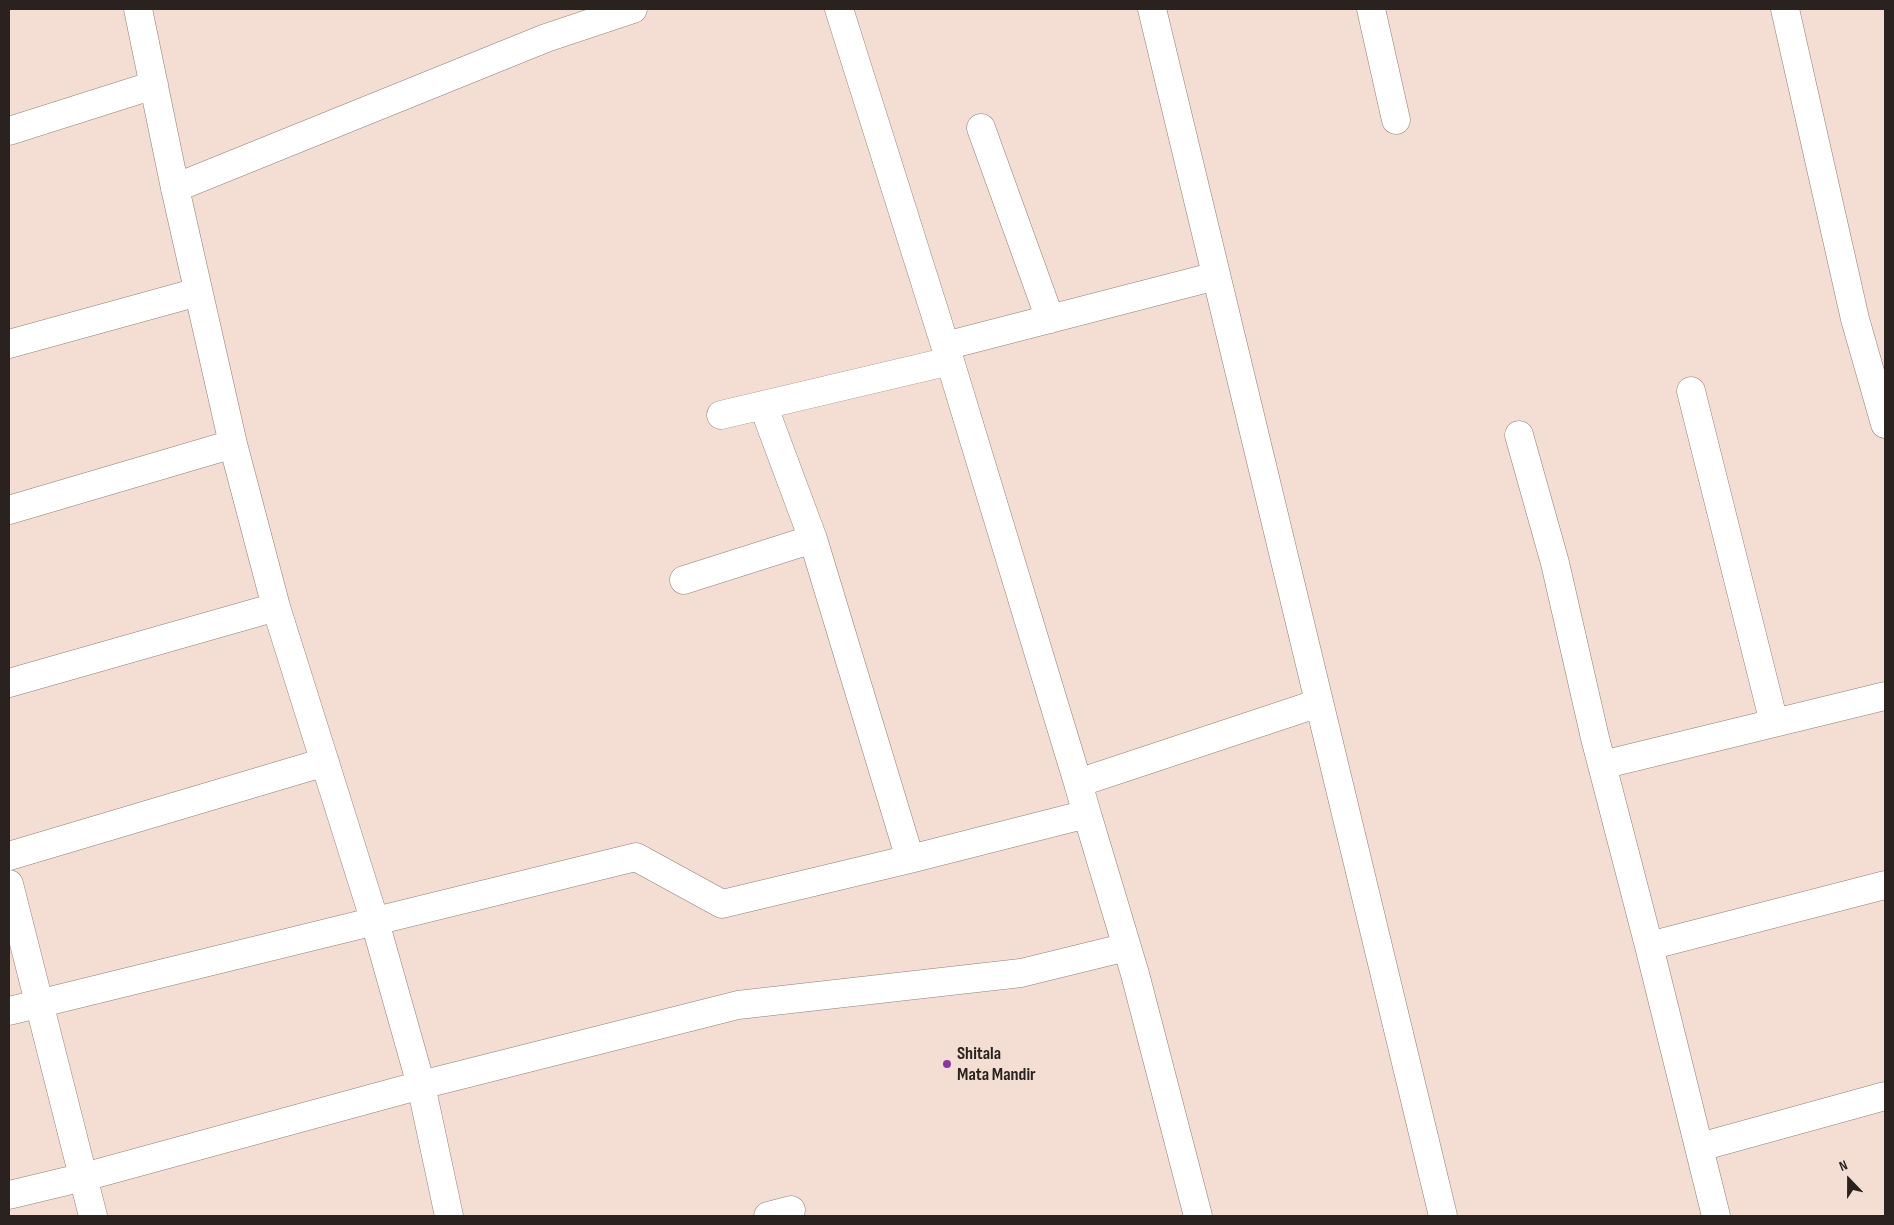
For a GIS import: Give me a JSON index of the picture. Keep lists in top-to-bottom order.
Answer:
{
  "places": ["Shitala Mata Mandir"],
  "north": "top"
}
